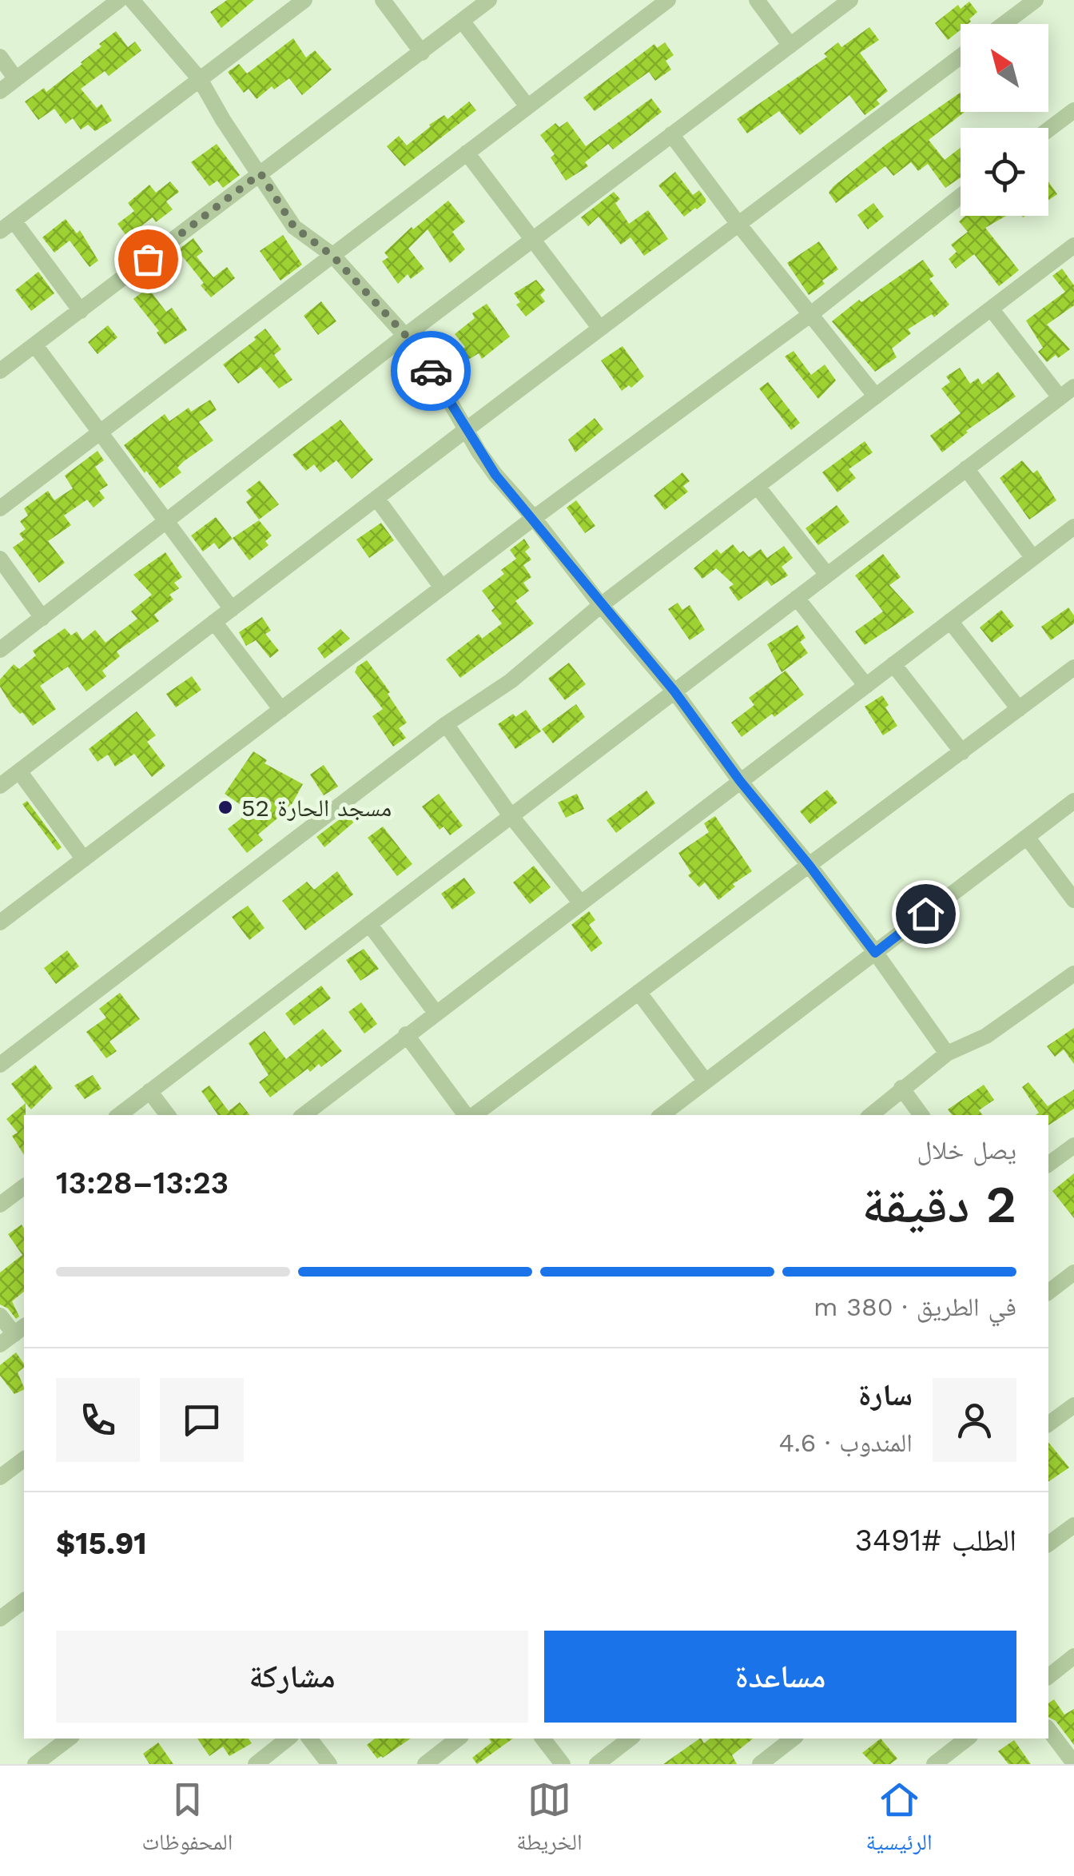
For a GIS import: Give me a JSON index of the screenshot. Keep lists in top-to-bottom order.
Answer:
{
  "places": ["مسجد الحارة 52"],
  "north": "top left",
  "page": {
    "heading": ["2 دقيقة", "يصل خلال", "13:23–13:28"],
    "panel": [
      "سارة",
      "المندوب · 4.6",
      "الطلب #3491",
      "$15.91"
    ],
    "bar": "في الطريق · 380 m",
    "buttons": ["مساعدة", "مشاركة"],
    "tabs": ["الرئيسية", "الخريطة", "المحفوظات"]
  }
}
